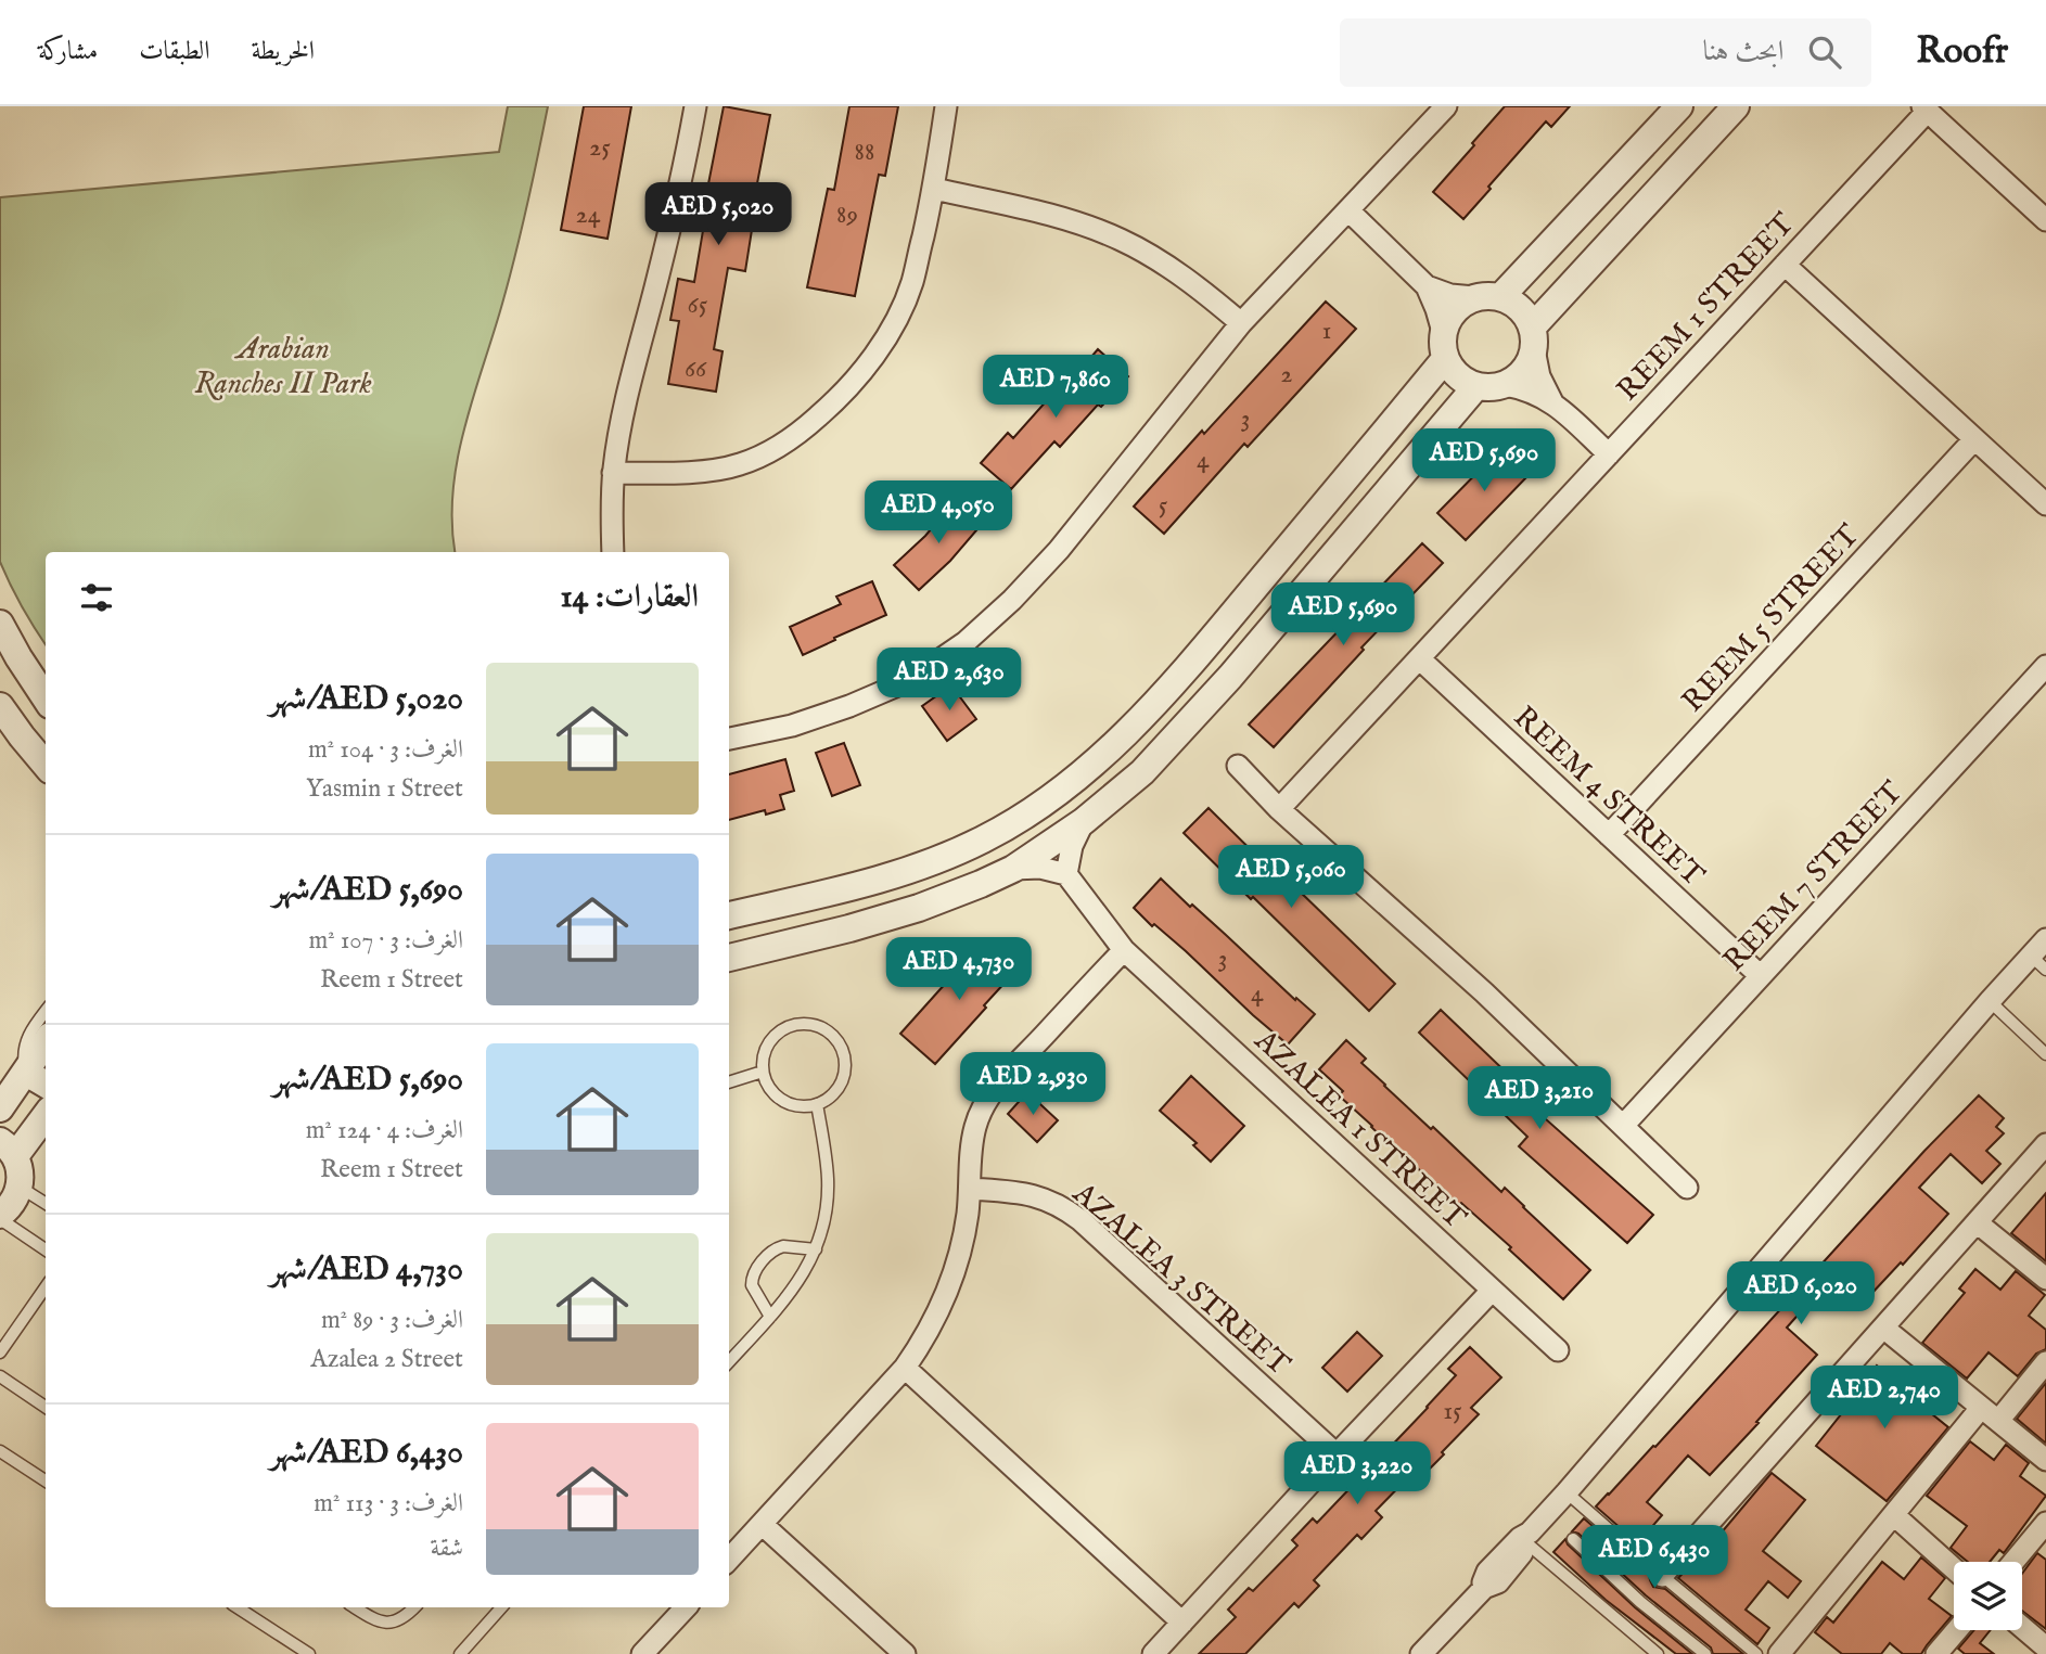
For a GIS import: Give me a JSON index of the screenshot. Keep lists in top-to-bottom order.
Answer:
{
  "streets": {
    "street": [
      "REEM 1 STREET",
      "REEM 5 STREET",
      "REEM 4 STREET",
      "REEM 7 STREET",
      "AZALEA 1 STREET",
      "AZALEA 3 STREET"
    ]
  },
  "crossings": [
    ["REEM 1 STREET", "REEM 4 STREET"],
    ["REEM 5 STREET", "REEM 4 STREET"],
    ["REEM 4 STREET", "REEM 7 STREET"]
  ],
  "parks": ["Arabian Ranches II Park"],
  "house_numbers": [
    "25",
    "88",
    "24",
    "89",
    "65",
    "1",
    "66",
    "2",
    "3",
    "4",
    "5",
    "3",
    "4",
    "15"
  ],
  "page": {
    "header": "Roofr",
    "search": "ابحث هنا",
    "nav": ["الخريطة", "الطبقات", "مشاركة"],
    "price": [
      "AED 5,020",
      "AED 7,860",
      "AED 5,690",
      "AED 4,050",
      "AED 5,690",
      "AED 2,630",
      "AED 5,060",
      "AED 4,730",
      "AED 2,930",
      "AED 3,210",
      "AED 6,020",
      "AED 2,740",
      "AED 3,220",
      "AED 6,430"
    ],
    "heading": "العقارات: 14",
    "list": [
      {
        "name": "AED 5,020/شهر",
        "note": "الغرف: 3 · 104 m² · Yasmin 1 Street"
      },
      {
        "name": "AED 5,690/شهر",
        "note": "الغرف: 3 · 107 m² · Reem 1 Street"
      },
      {
        "name": "AED 5,690/شهر",
        "note": "الغرف: 4 · 124 m² · Reem 1 Street"
      },
      {
        "name": "AED 4,730/شهر",
        "note": "الغرف: 3 · 89 m² · Azalea 2 Street"
      },
      {
        "name": "AED 6,430/شهر",
        "note": "الغرف: 3 · 113 m² · شقة"
      }
    ]
  }
}
